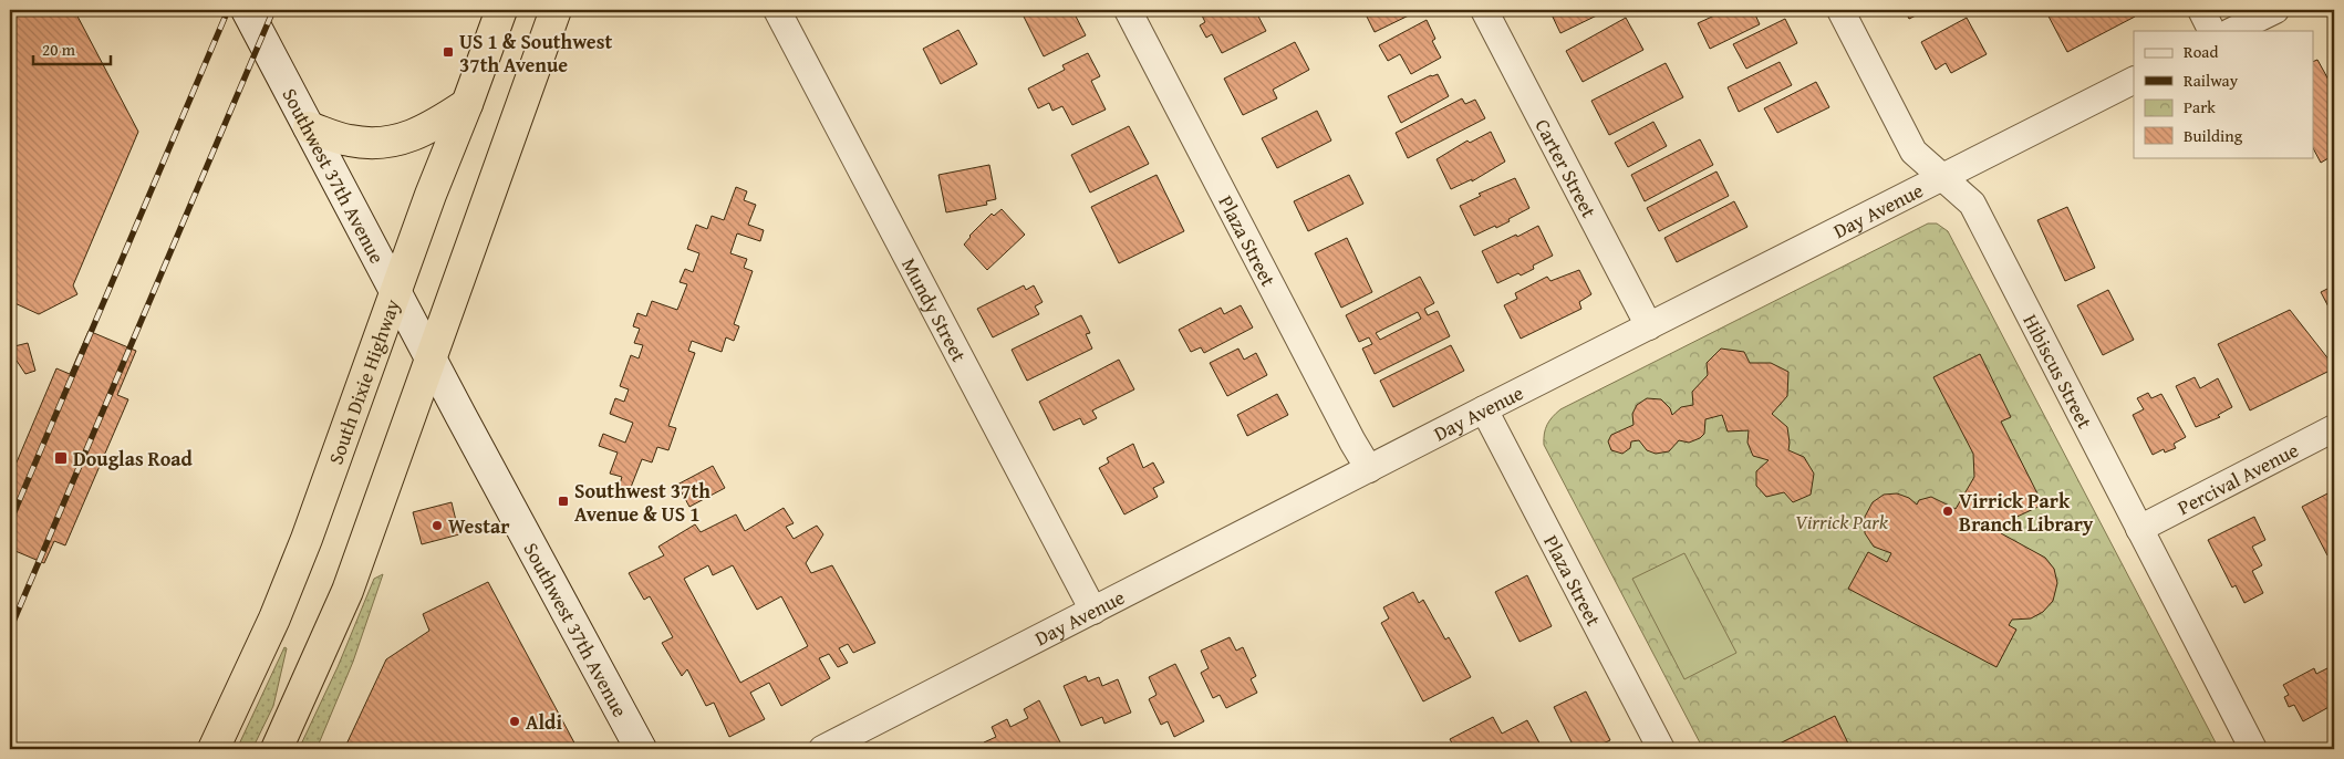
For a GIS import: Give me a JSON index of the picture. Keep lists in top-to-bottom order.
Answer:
{
  "streets": {
    "highway": ["South Dixie Highway"],
    "main road": ["Southwest 37th Avenue"],
    "street": [
      "Carter Street",
      "Day Avenue",
      "Plaza Street",
      "Mundy Street",
      "Hibiscus Street",
      "Percival Avenue"
    ]
  },
  "crossings": [
    ["Carter Street", "Day Avenue"],
    ["Southwest 37th Avenue", "South Dixie Highway"],
    ["Day Avenue", "Plaza Street"],
    ["Day Avenue", "Mundy Street"],
    ["Day Avenue", "Hibiscus Street"],
    ["Hibiscus Street", "Percival Avenue"]
  ],
  "parks": ["Virrick Park"],
  "places": {
    "transit": ["US 1 & Southwest 37th Avenue", "Douglas Road", "Southwest 37th Avenue & US 1"],
    "other": ["Virrick Park Branch Library", "Westar", "Aldi"]
  },
  "legend": [
    "Road",
    "Railway",
    "Park",
    "Building"
  ],
  "scale_bar": "20 m"
}
